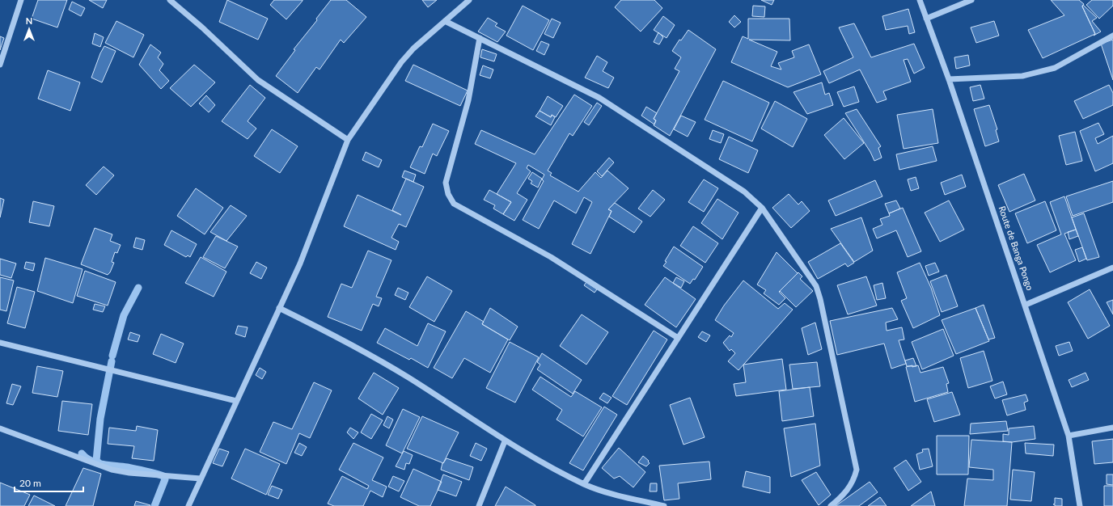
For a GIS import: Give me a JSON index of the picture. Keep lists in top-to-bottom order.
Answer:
{
  "streets": {
    "street": ["Route de Banga Pongo"]
  },
  "scale_bar": "20 m",
  "north": "top"
}
